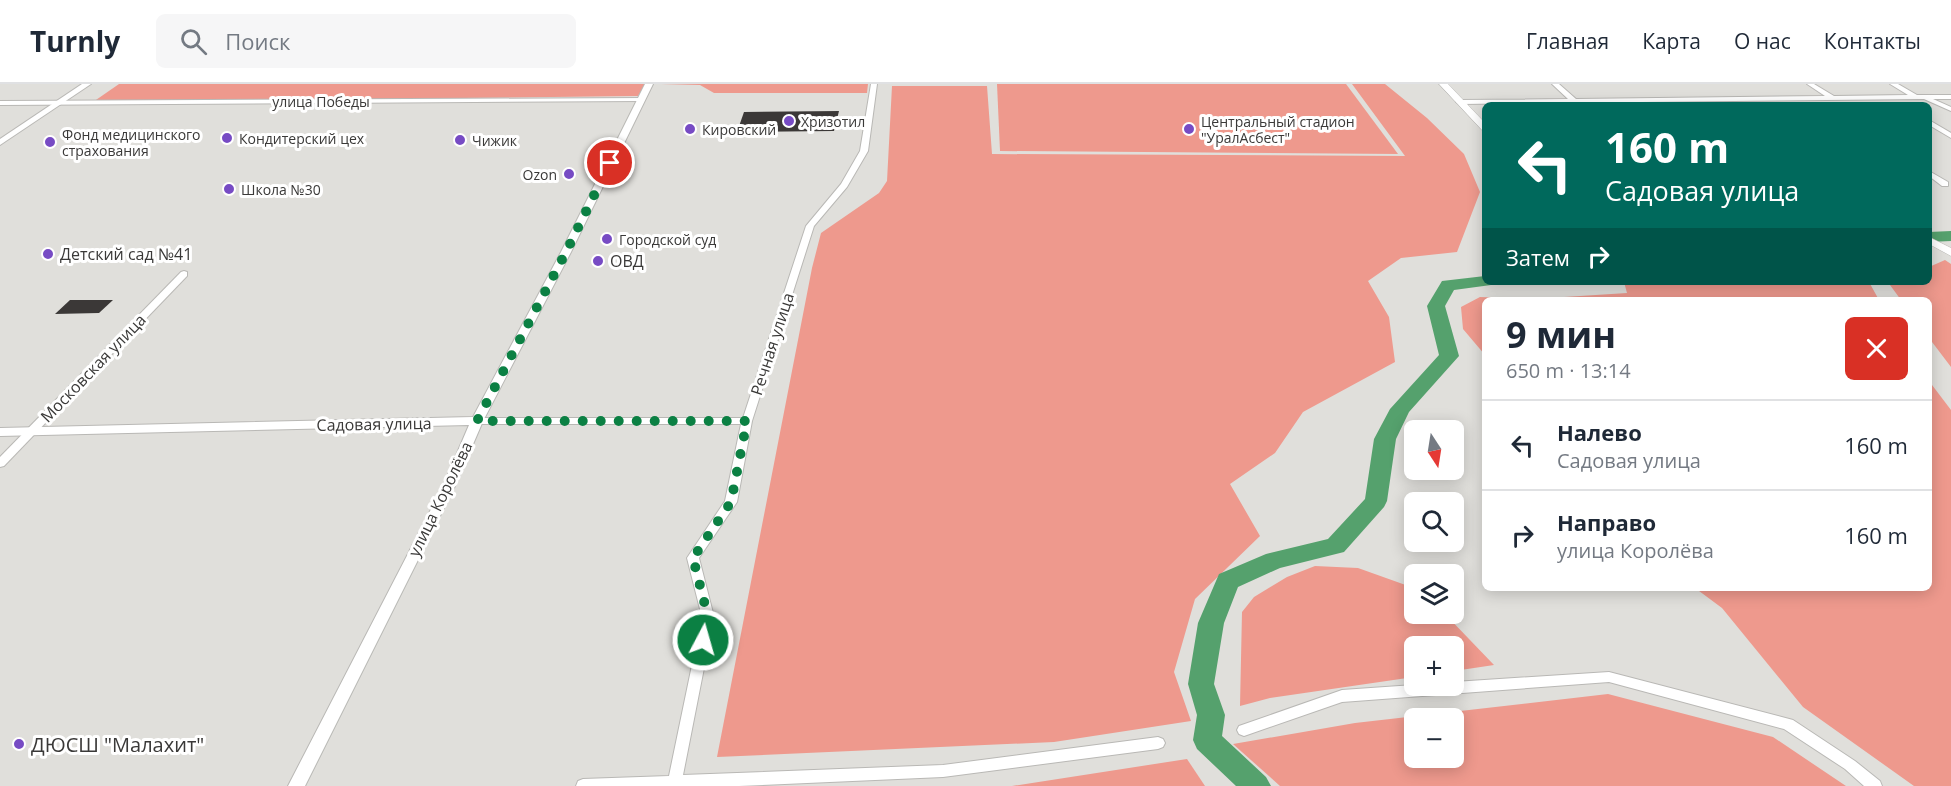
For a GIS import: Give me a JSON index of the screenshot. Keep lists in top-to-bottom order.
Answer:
{
  "streets": {
    "street": [
      "улица Победы",
      "Речная улица",
      "Московская улица",
      "Садовая улица",
      "улица Королёва"
    ]
  },
  "crossings": [
    ["улица Победы", "улица Королёва"],
    ["Речная улица", "Садовая улица"],
    ["Московская улица", "Садовая улица"],
    ["Садовая улица", "улица Королёва"]
  ],
  "places": [
    "Хризотил",
    "Кировский",
    "Центральный стадион \"УралАсбест\"",
    "Кондитерский цех",
    "Чижик",
    "Фонд медицинского страхования",
    "Ozon",
    "Школа №30",
    "Городской суд",
    "Детский сад №41",
    "ОВД",
    "ДЮСШ \"Малахит\""
  ],
  "north": "bottom",
  "page": {
    "header": "Turnly",
    "search": "Поиск",
    "nav": [
      "Главная",
      "Карта",
      "О нас",
      "Контакты"
    ],
    "turn": ["160 m", "Садовая улица"],
    "then": "Затем",
    "heading": ["9 мин", "650 m · 13:14"],
    "list": [
      {
        "name": "Налево",
        "note": "Садовая улица",
        "value": "160 m"
      },
      {
        "name": "Направо",
        "note": "улица Королёва",
        "value": "160 m"
      }
    ],
    "map_buttons": ["+", "−"]
  }
}
